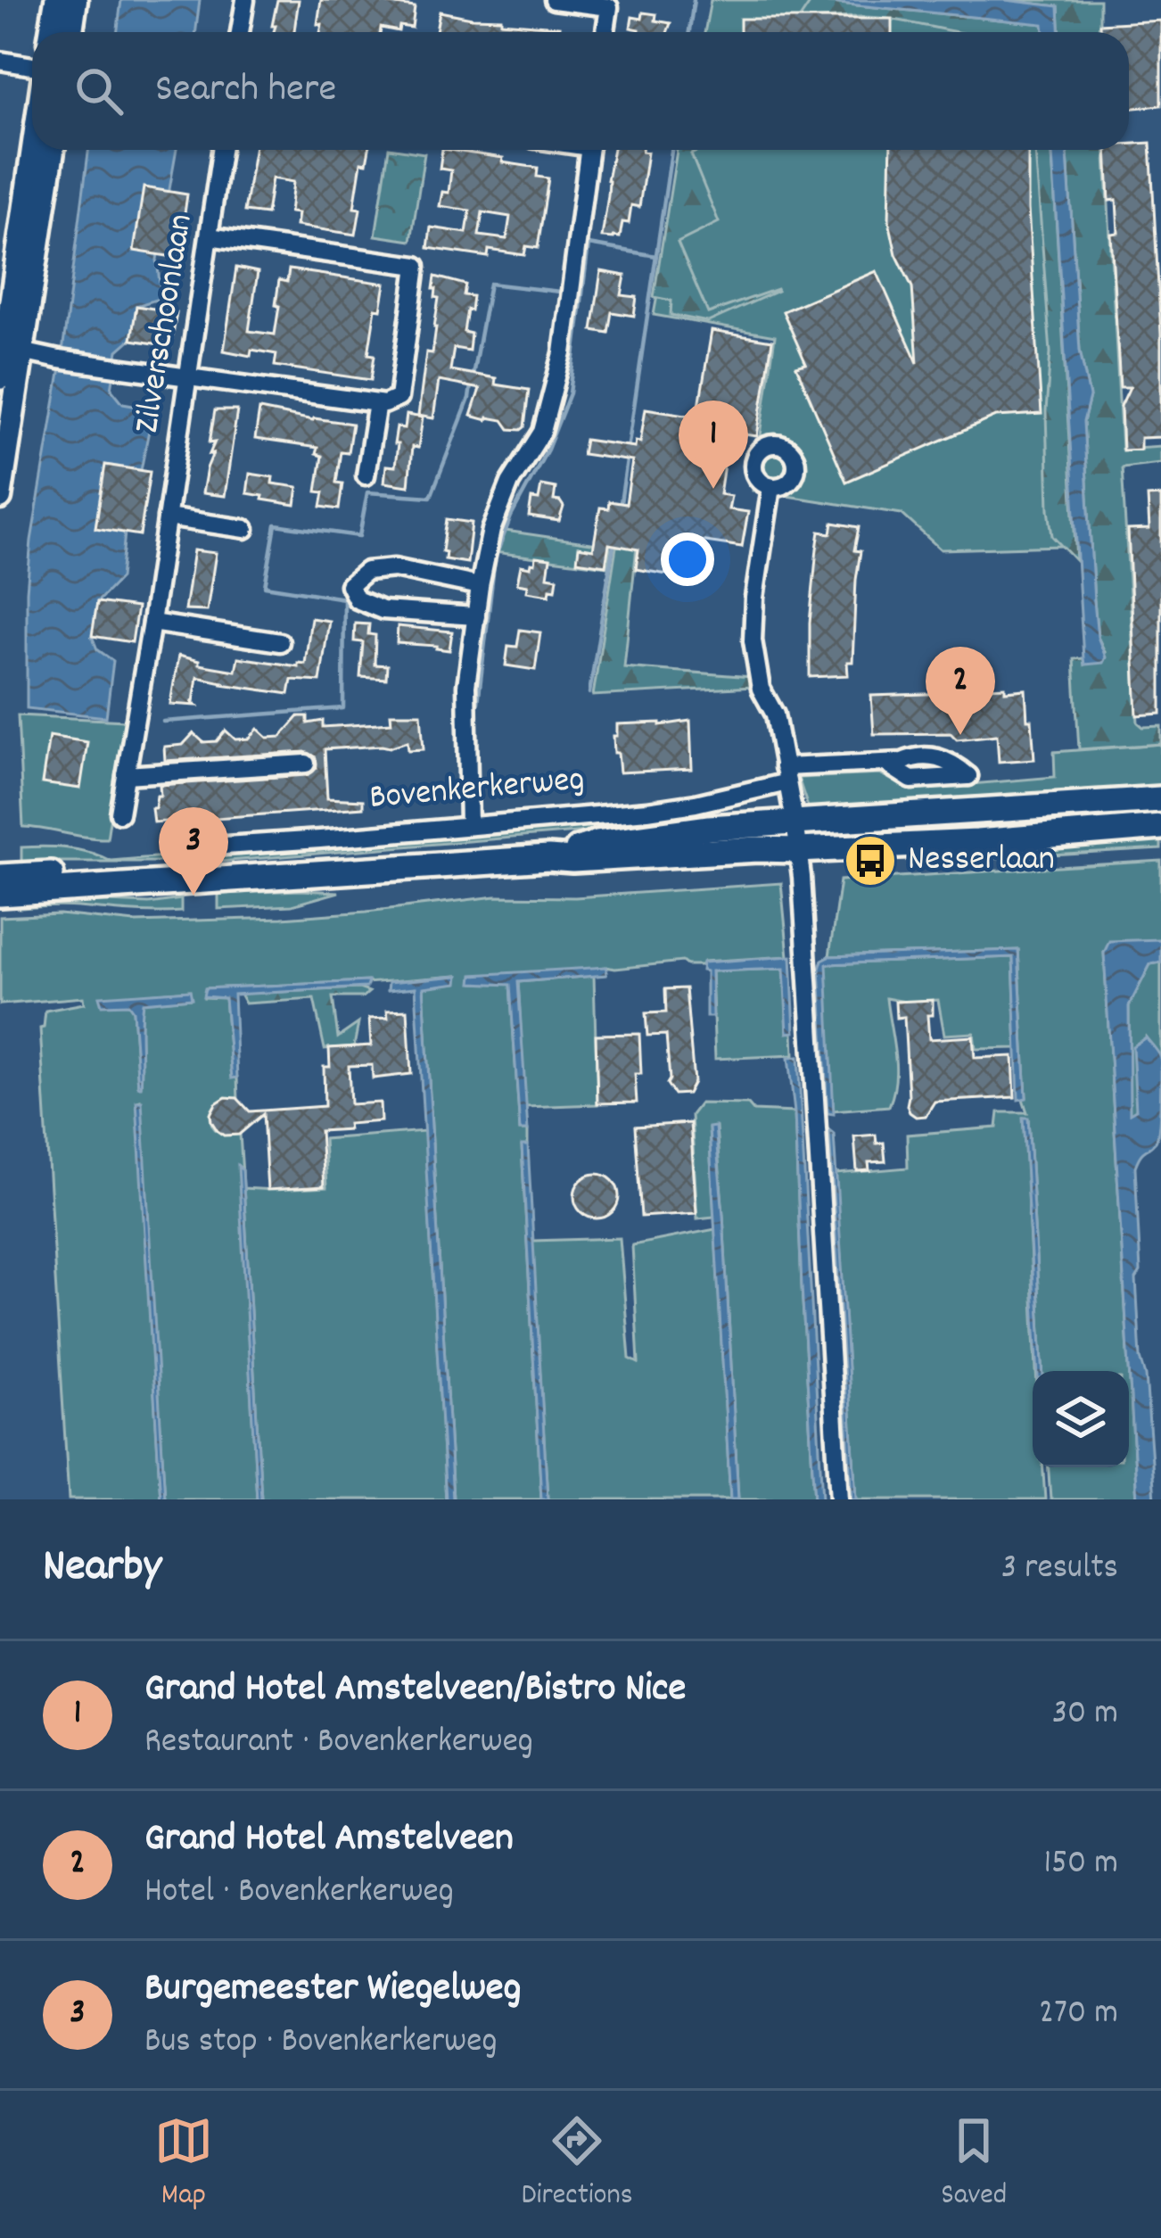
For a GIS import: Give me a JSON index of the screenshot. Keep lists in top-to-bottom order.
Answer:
{
  "streets": {
    "main road": ["Bovenkerkerweg"],
    "street": ["Zilverschoonlaan"]
  },
  "places": {
    "bus stop": ["Nesserlaan"]
  },
  "page": {
    "search": "Search here",
    "pins": ["1", "2", "3"],
    "heading": ["Nearby", "3 results"],
    "list": [
      {
        "mark": "1",
        "name": "Grand Hotel Amstelveen/Bistro Nice",
        "note": "Restaurant · Bovenkerkerweg",
        "value": "30 m"
      },
      {
        "mark": "2",
        "name": "Grand Hotel Amstelveen",
        "note": "Hotel · Bovenkerkerweg",
        "value": "150 m"
      },
      {
        "mark": "3",
        "name": "Burgemeester Wiegelweg",
        "note": "Bus stop · Bovenkerkerweg",
        "value": "270 m"
      }
    ],
    "nav": ["Map", "Directions", "Saved"]
  }
}
